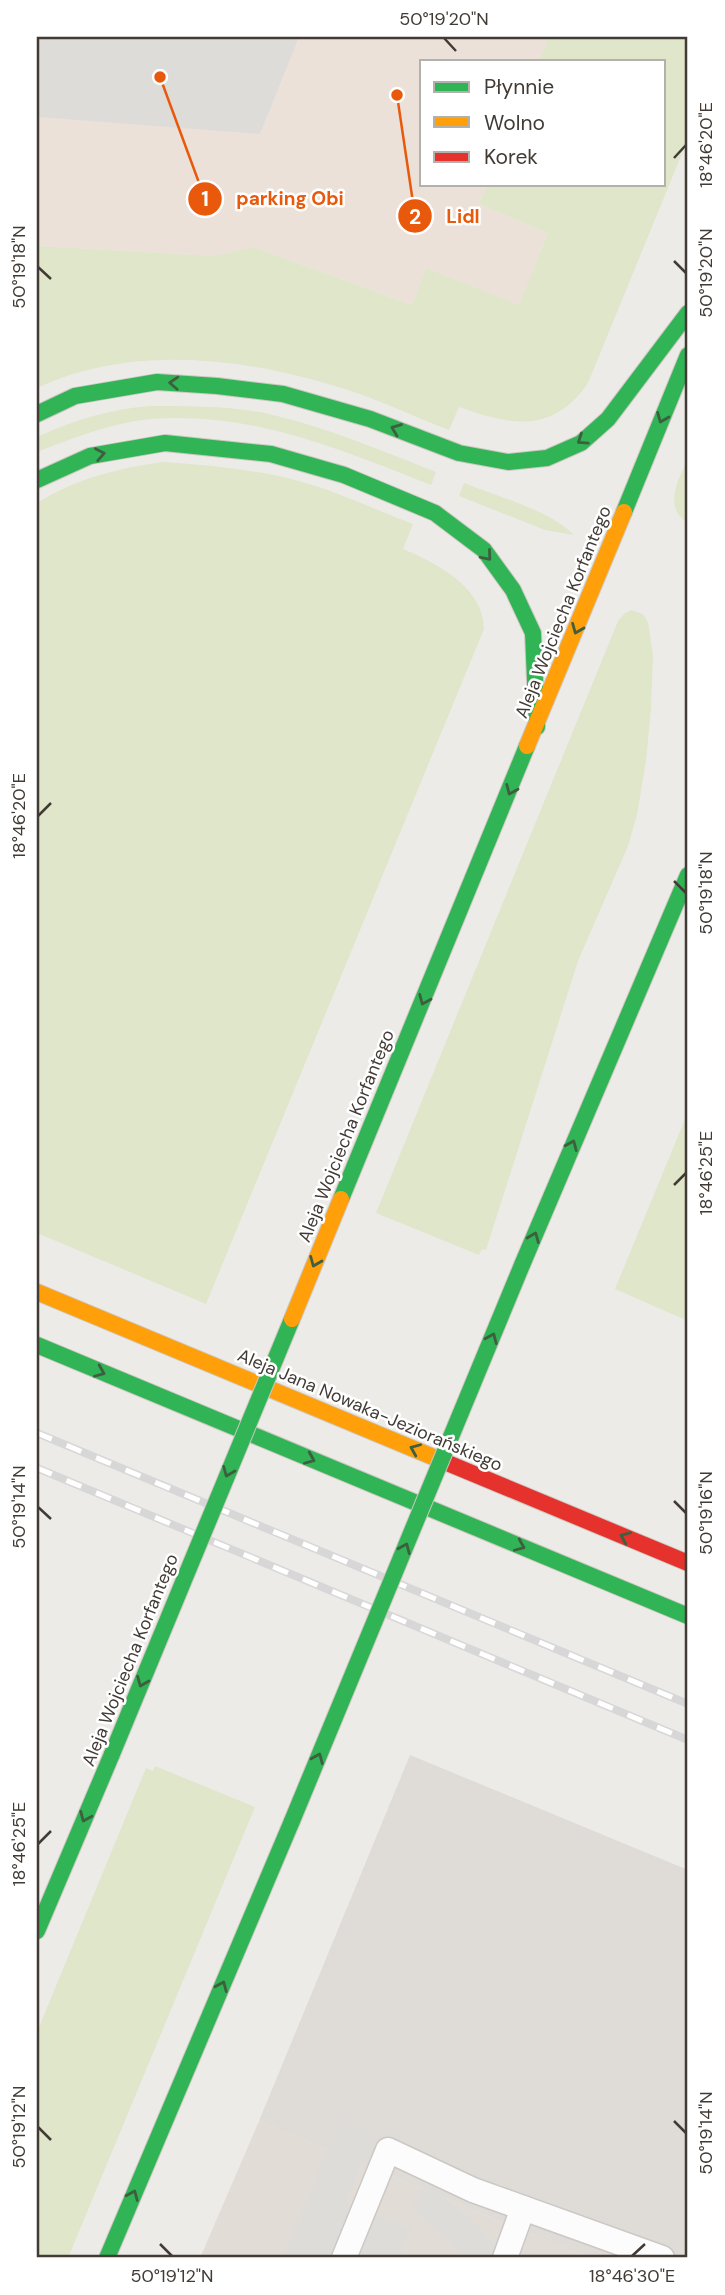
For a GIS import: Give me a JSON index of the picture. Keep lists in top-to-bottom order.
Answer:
{
  "streets": {
    "main road": ["Aleja Wojciecha Korfantego", "Aleja Jana Nowaka-Jeziorańskiego"]
  },
  "one_way": ["Aleja Wojciecha Korfantego"],
  "places": ["parking Obi", "Lidl"],
  "legend": ["Płynnie", "Wolno", "Korek"],
  "coordinates": [
    "50°19'20\"N",
    "18°46'20\"E",
    "50°19'18\"N",
    "18°46'25\"E",
    "50°19'14\"N",
    "50°19'16\"N",
    "50°19'12\"N",
    "18°46'30\"E"
  ]
}
